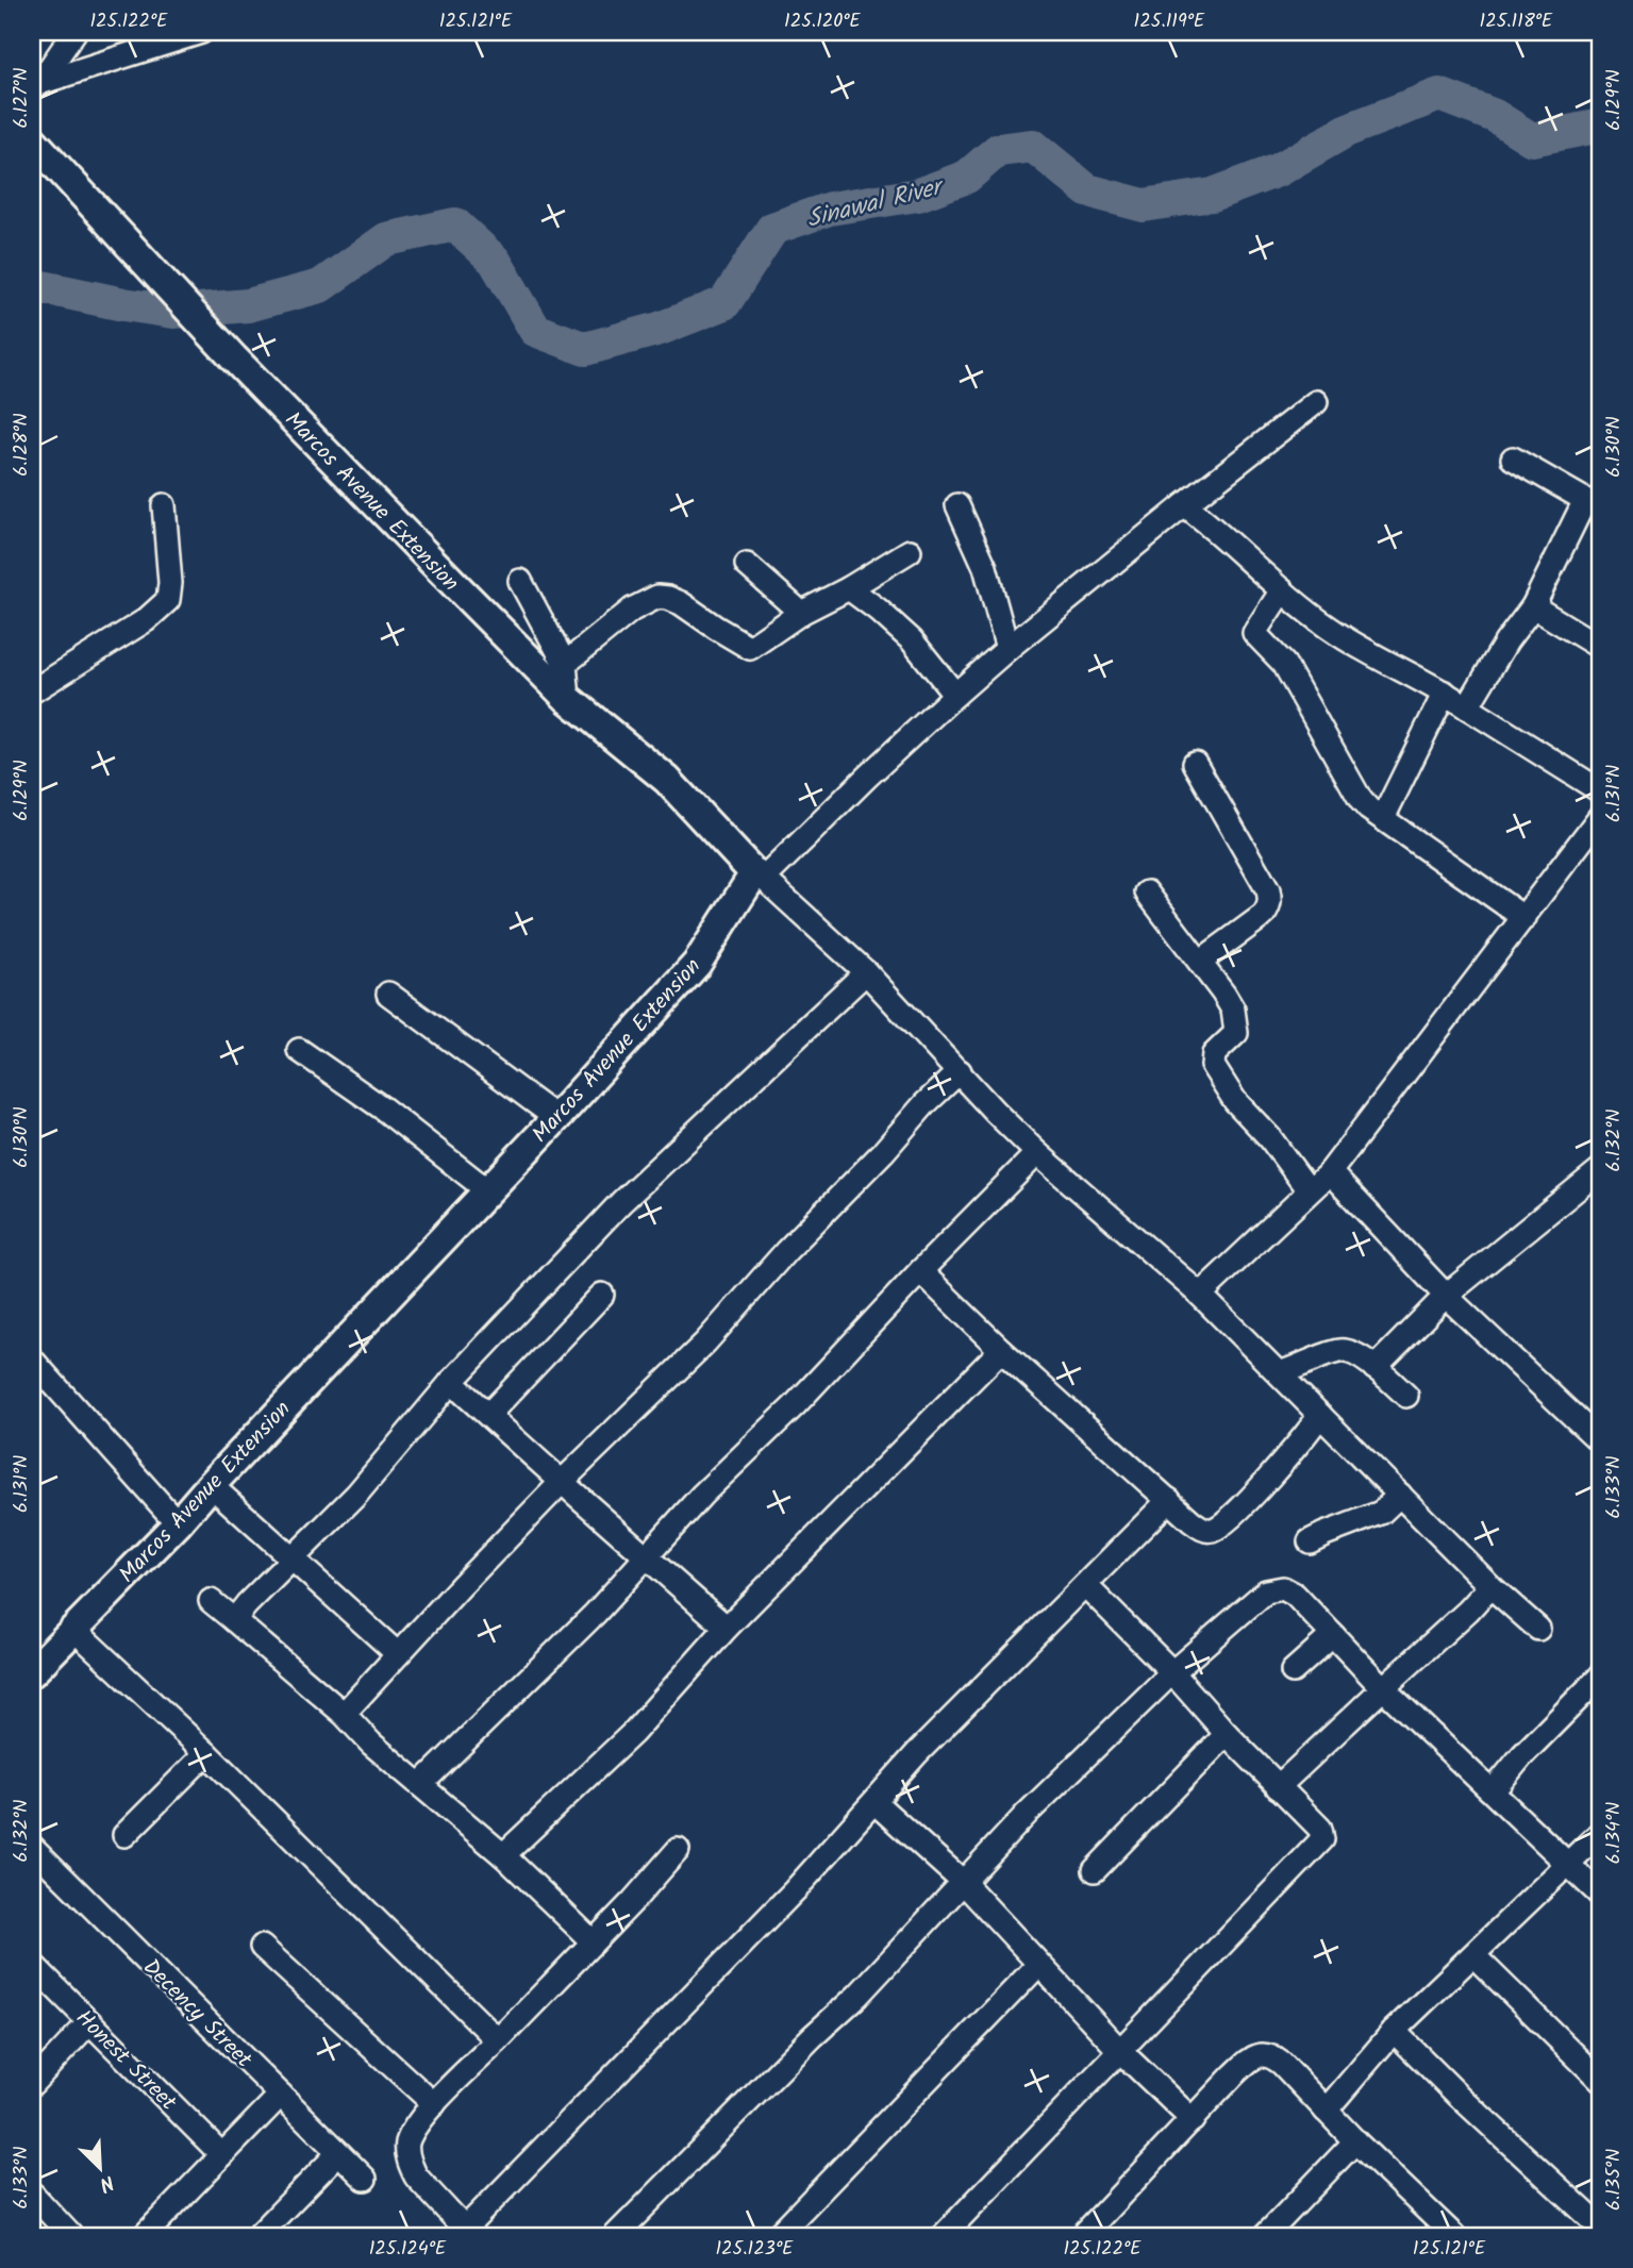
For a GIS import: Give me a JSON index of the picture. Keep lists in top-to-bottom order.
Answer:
{
  "streets": {
    "street": ["Marcos Avenue Extension", "Decency Street", "Honest Street"]
  },
  "water": ["Sinawal River"],
  "north": "bottom right",
  "coordinates": [
    "125.122°E",
    "125.121°E",
    "125.120°E",
    "125.119°E",
    "125.118°E",
    "6.127°N",
    "6.129°N",
    "6.128°N",
    "6.130°N",
    "6.131°N",
    "6.132°N",
    "6.133°N",
    "6.134°N",
    "6.135°N",
    "125.124°E",
    "125.123°E"
  ]
}
